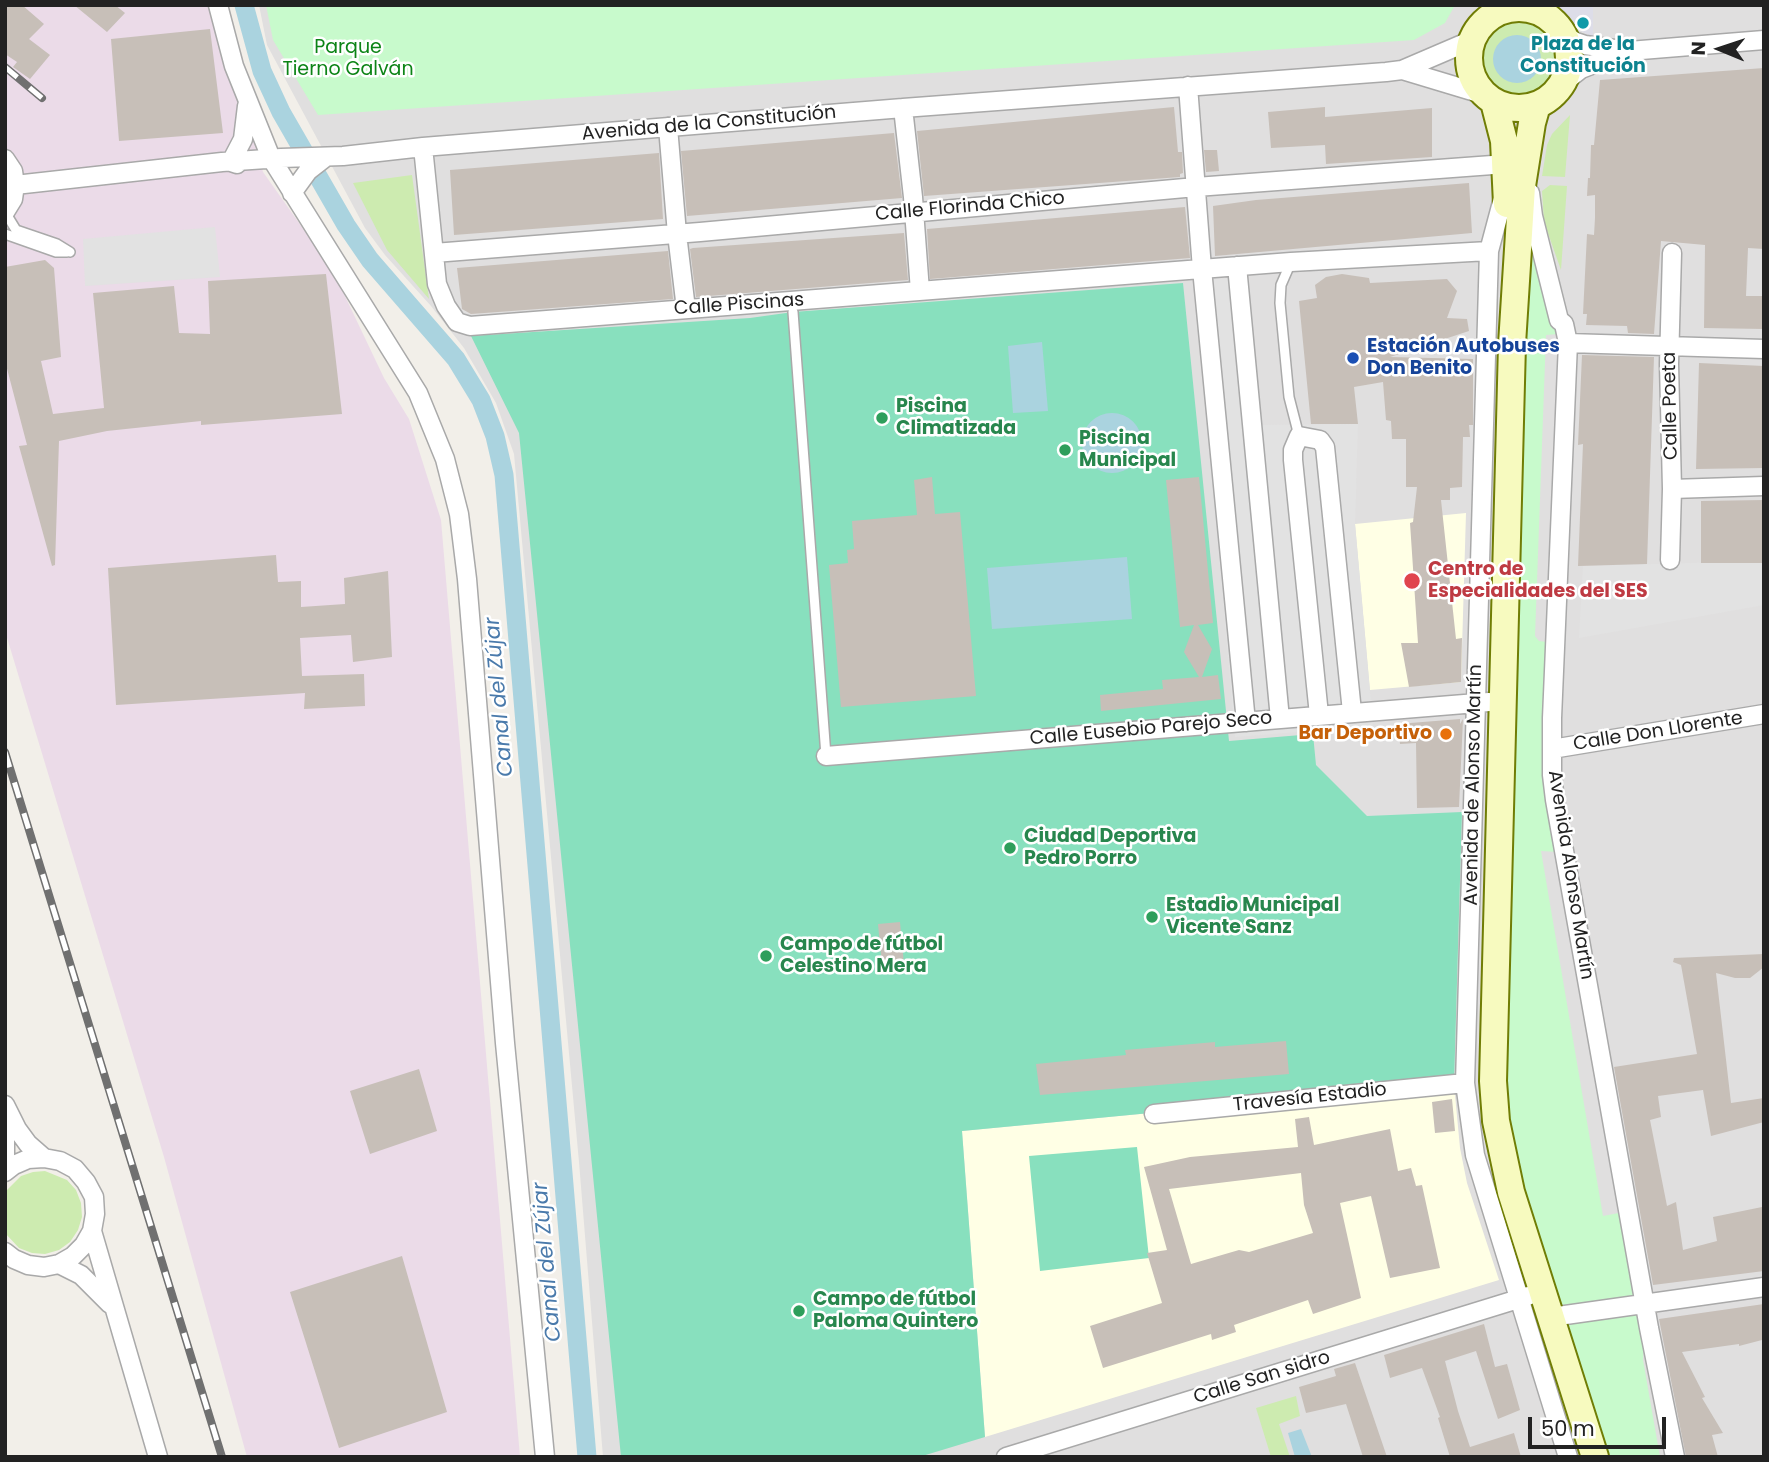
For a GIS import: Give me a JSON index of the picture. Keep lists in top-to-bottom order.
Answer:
{
  "streets": {
    "main road": ["Avenida de Alonso Martín"],
    "street": [
      "Avenida de la Constitución",
      "Calle Florinda Chico",
      "Calle Piscinas",
      "Calle Poeta",
      "Calle Eusebio Parejo Seco",
      "Calle Don Llorente",
      "Avenida Alonso Martín",
      "Travesía Estadio",
      "Calle San sidro"
    ]
  },
  "crossings": [
    ["Avenida de la Constitución", "Calle Piscinas"],
    ["Calle Florinda Chico", "Calle Piscinas"],
    ["Calle Florinda Chico", "Avenida de Alonso Martín"],
    ["Calle Piscinas", "Avenida de Alonso Martín"],
    ["Calle Eusebio Parejo Seco", "Avenida de Alonso Martín"],
    ["Calle Don Llorente", "Avenida Alonso Martín"],
    ["Avenida de Alonso Martín", "Avenida Alonso Martín"],
    ["Avenida de Alonso Martín", "Travesía Estadio"],
    ["Avenida de Alonso Martín", "Calle San sidro"]
  ],
  "water": ["Canal del Zújar"],
  "parks": ["Parque Tierno Galván"],
  "places": [
    "Plaza de la Constitución",
    "Estación Autobuses Don Benito",
    "Piscina Climatizada",
    "Piscina Municipal",
    "Centro de Especialidades del SES",
    "Bar Deportivo",
    "Ciudad Deportiva Pedro Porro",
    "Estadio Municipal Vicente Sanz",
    "Campo de fútbol Celestino Mera",
    "Campo de fútbol Paloma Quintero"
  ],
  "scale_bar": "50 m",
  "north": "left"
}
